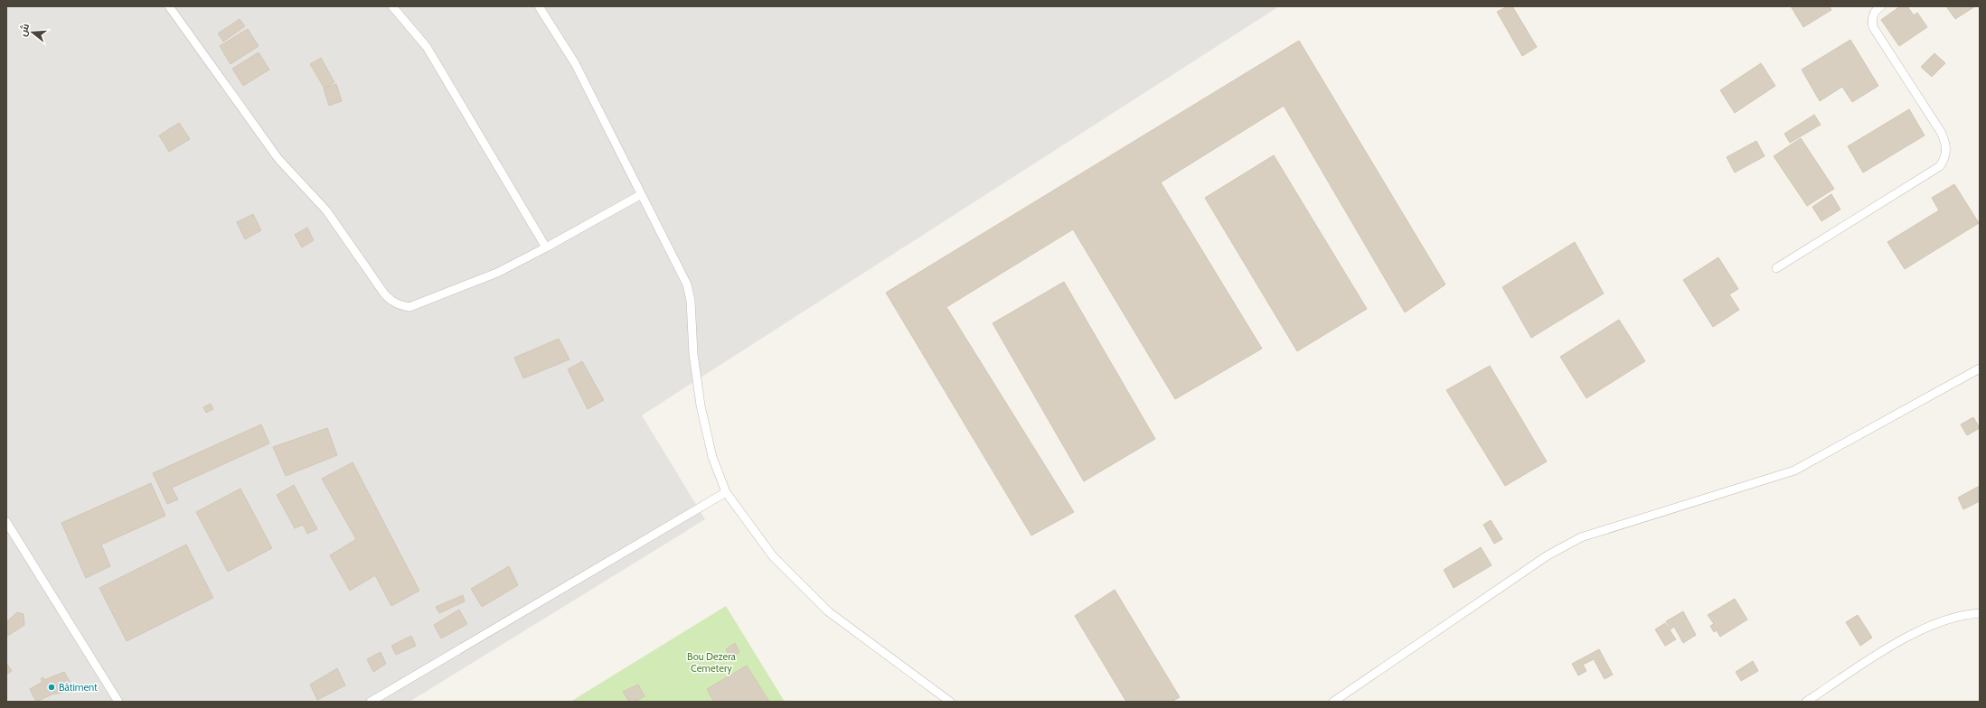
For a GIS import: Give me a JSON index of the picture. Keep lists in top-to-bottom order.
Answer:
{
  "parks": ["Bou Dezera Cemetery"],
  "places": ["Bâtiment"],
  "north": "left"
}
